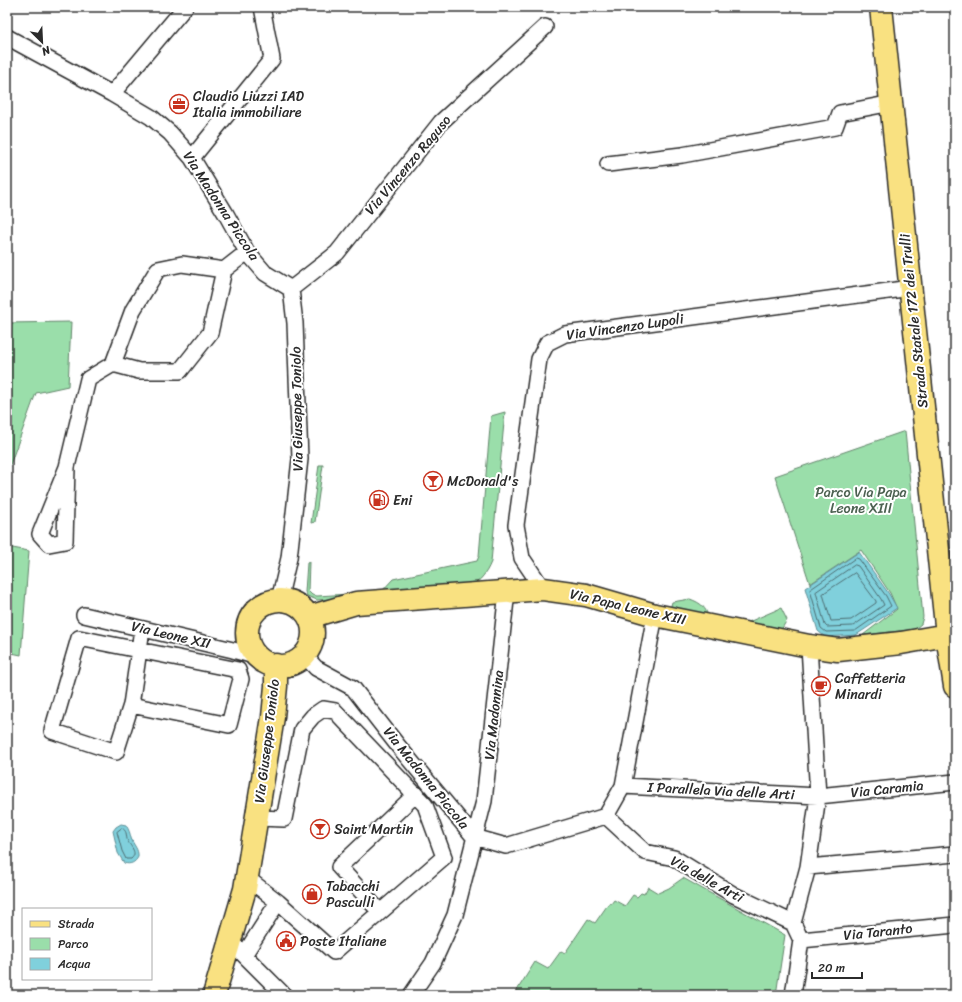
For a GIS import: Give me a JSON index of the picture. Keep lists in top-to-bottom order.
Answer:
{
  "streets": {
    "main road": ["Strada Statale 172 dei Trulli", "Via Giuseppe Toniolo", "Via Papa Leone XIII"],
    "street": [
      "Via Vincenzo Raguso",
      "Via Madonna Piccola",
      "Via Vincenzo Lupoli",
      "Via Leone XII",
      "Via Madonnina",
      "Via Caramia",
      "I Parallela Via delle Arti",
      "Via delle Arti",
      "Via Taranto"
    ]
  },
  "crossings": [
    ["Via Vincenzo Raguso", "Via Madonna Piccola"],
    ["Via Vincenzo Raguso", "Via Giuseppe Toniolo"],
    ["Via Madonna Piccola", "Via Giuseppe Toniolo"],
    ["Via Madonna Piccola", "Via Papa Leone XIII"],
    ["Via Madonna Piccola", "Via Leone XII"],
    ["Via Madonna Piccola", "Via Madonnina"],
    ["Strada Statale 172 dei Trulli", "Via Vincenzo Lupoli"],
    ["Strada Statale 172 dei Trulli", "Via Papa Leone XIII"],
    ["Via Vincenzo Lupoli", "Via Papa Leone XIII"],
    ["Via Giuseppe Toniolo", "Via Papa Leone XIII"],
    ["Via Giuseppe Toniolo", "Via Leone XII"],
    ["Via Papa Leone XIII", "Via Leone XII"],
    ["Via Papa Leone XIII", "Via Madonnina"],
    ["Via Caramia", "I Parallela Via delle Arti"]
  ],
  "parks": ["Parco Via Papa Leone XIII"],
  "places": {
    "office": ["Claudio Liuzzi IAD Italia immobiliare"],
    "bar": ["McDonald's", "Saint Martin"],
    "fuel station": ["Eni"],
    "cafe": ["Caffetteria Minardi"],
    "shop": ["Tabacchi Pasculli"],
    "public building": ["Poste Italiane"]
  },
  "legend": ["Strada", "Parco", "Acqua"],
  "scale_bar": "20 m",
  "north": "bottom right"
}
